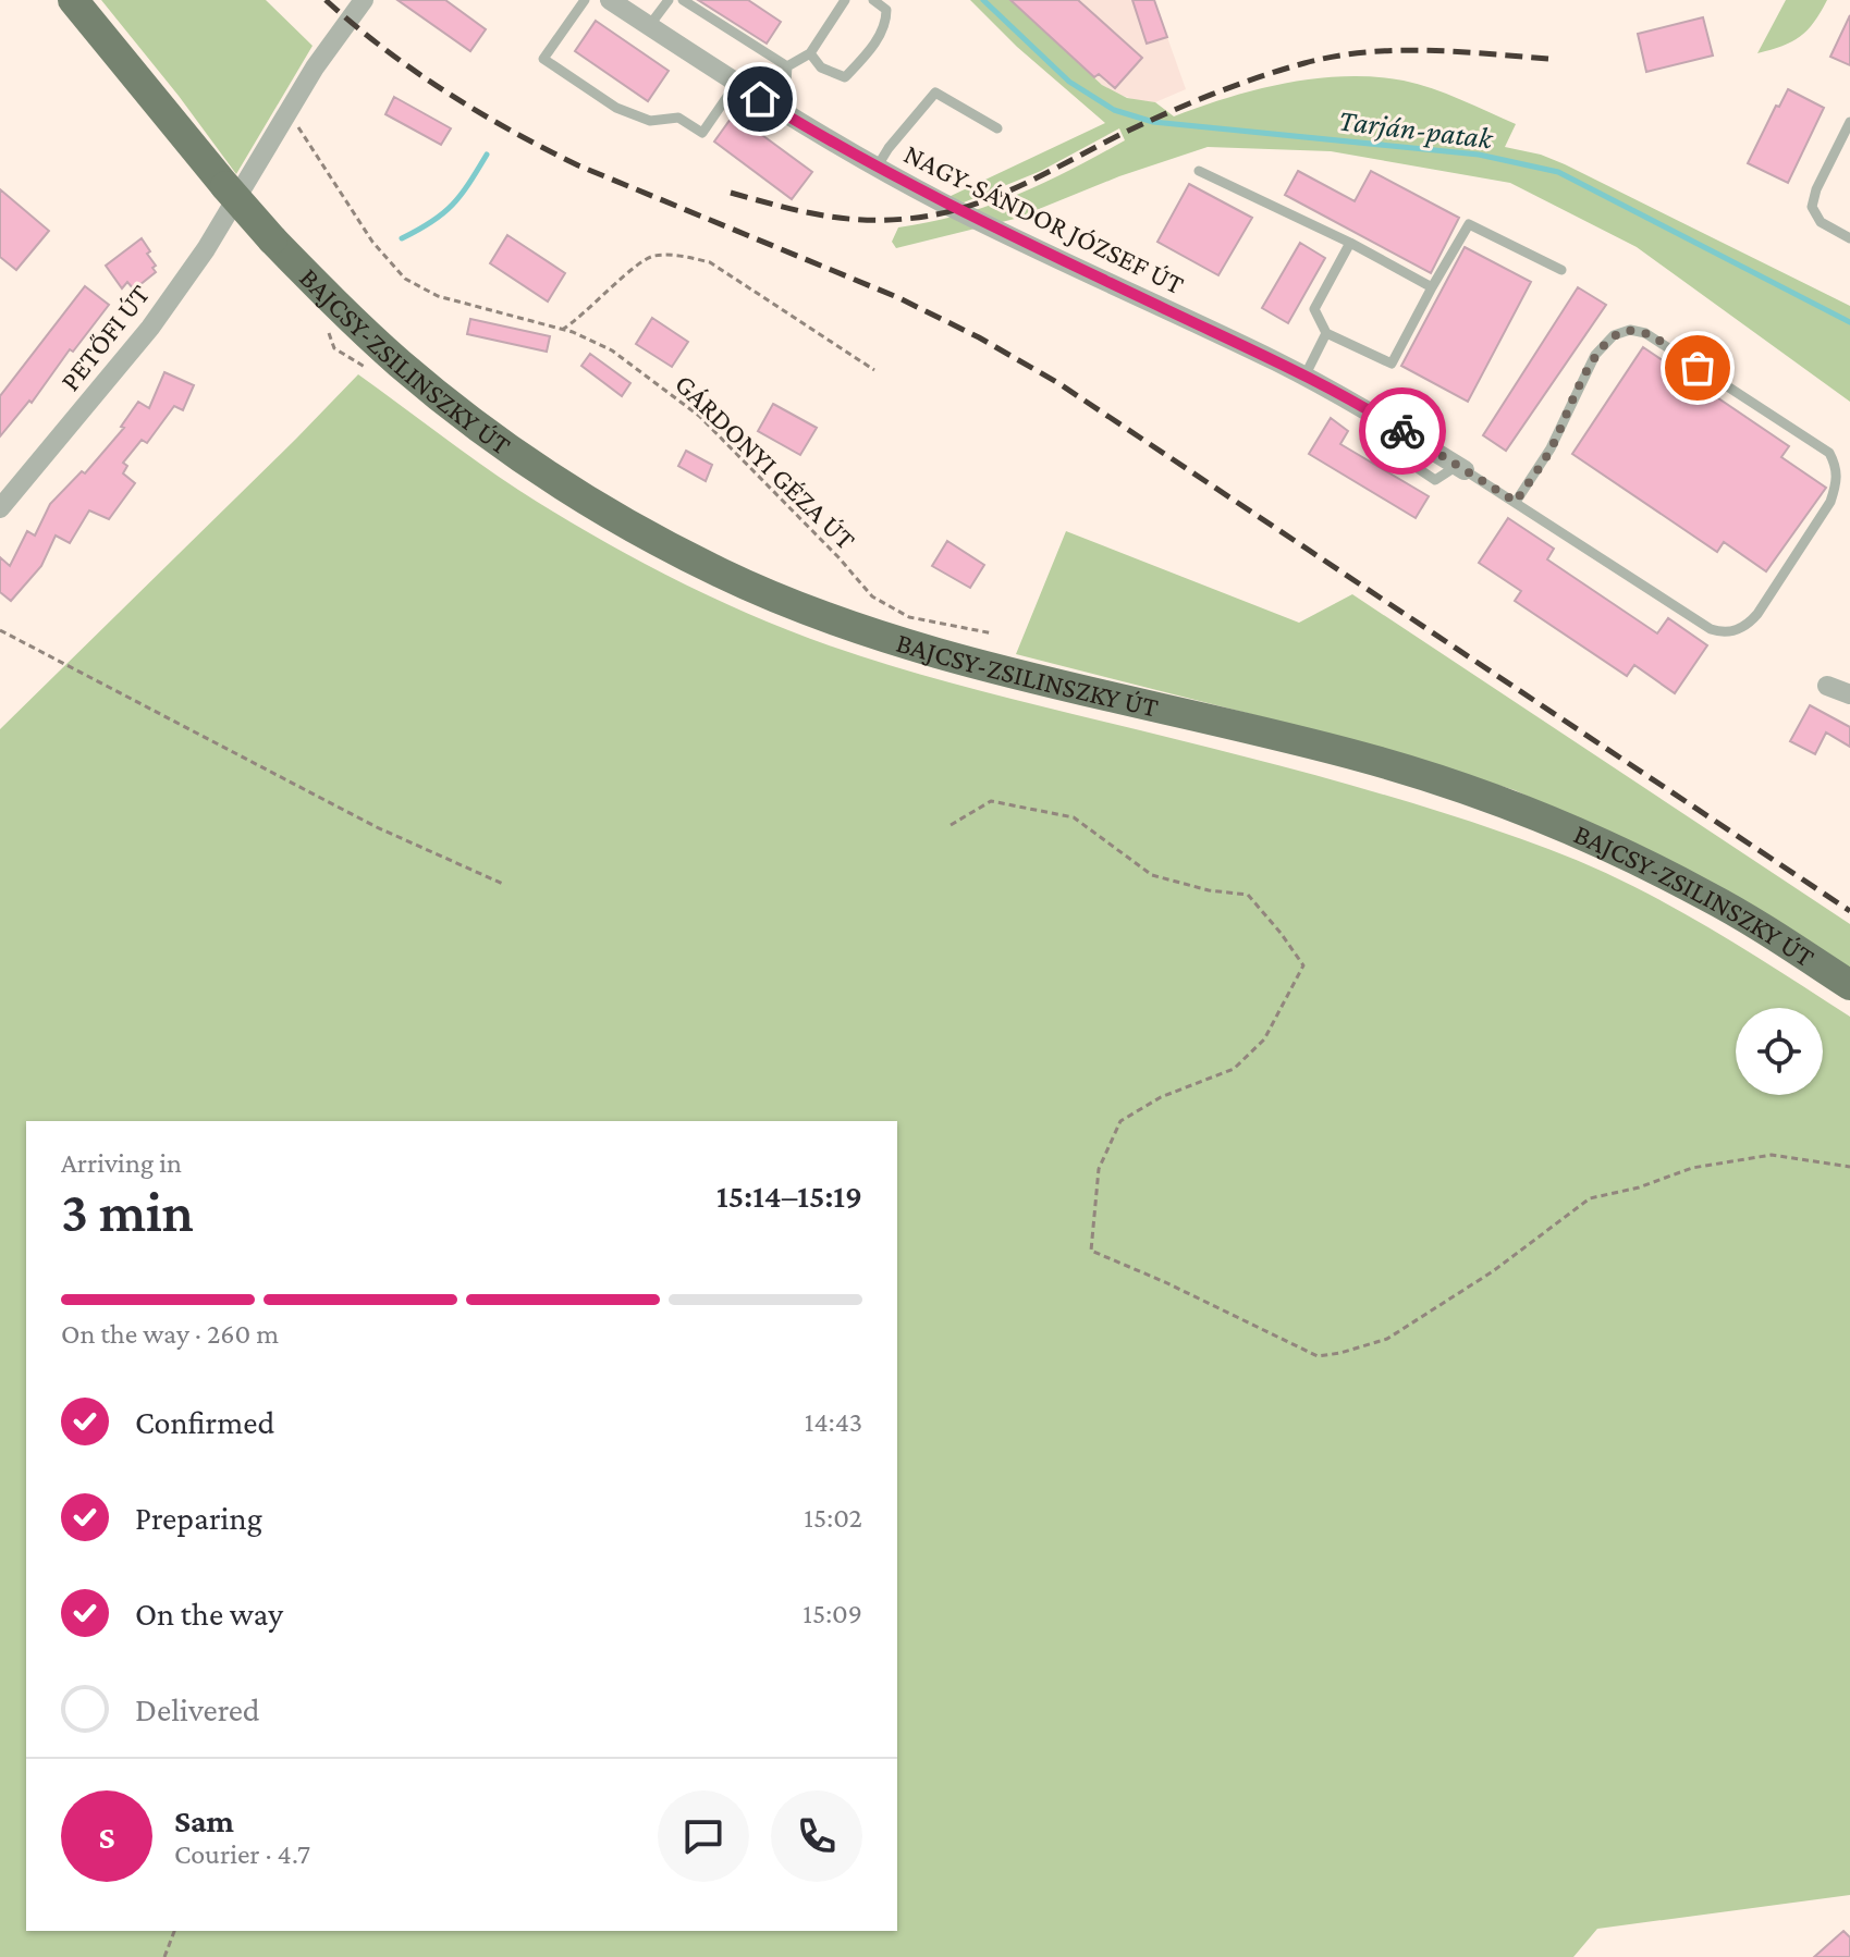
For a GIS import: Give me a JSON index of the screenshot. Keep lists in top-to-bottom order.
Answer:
{
  "streets": {
    "main road": ["BAJCSY-ZSILINSZKY ÚT"],
    "street": ["NAGY-SÁNDOR JÓZSEF ÚT", "PETŐFI ÚT"],
    "path": ["GÁRDONYI GÉZA ÚT"]
  },
  "crossings": [
    ["PETŐFI ÚT", "BAJCSY-ZSILINSZKY ÚT"],
    ["PETŐFI ÚT", "GÁRDONYI GÉZA ÚT"]
  ],
  "water": ["Tarján-patak"],
  "page": {
    "heading": ["3 min", "Arriving in", "15:14–15:19"],
    "panel": ["Sam", "Courier · 4.7"],
    "bar": "On the way · 260 m",
    "list": [
      ["Confirmed", "14:43"],
      ["Preparing", "15:02"],
      ["On the way", "15:09"],
      "Delivered"
    ],
    "round": "S"
  }
}
